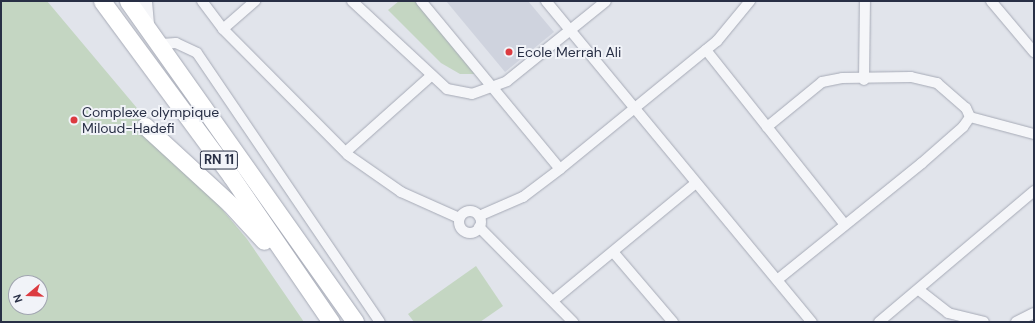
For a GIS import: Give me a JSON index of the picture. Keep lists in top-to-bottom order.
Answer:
{
  "streets": {
    "highway": ["RN 11"]
  },
  "places": ["Ecole Merrah Ali", "Complexe olympique Miloud-Hadefi"],
  "north": "left"
}
